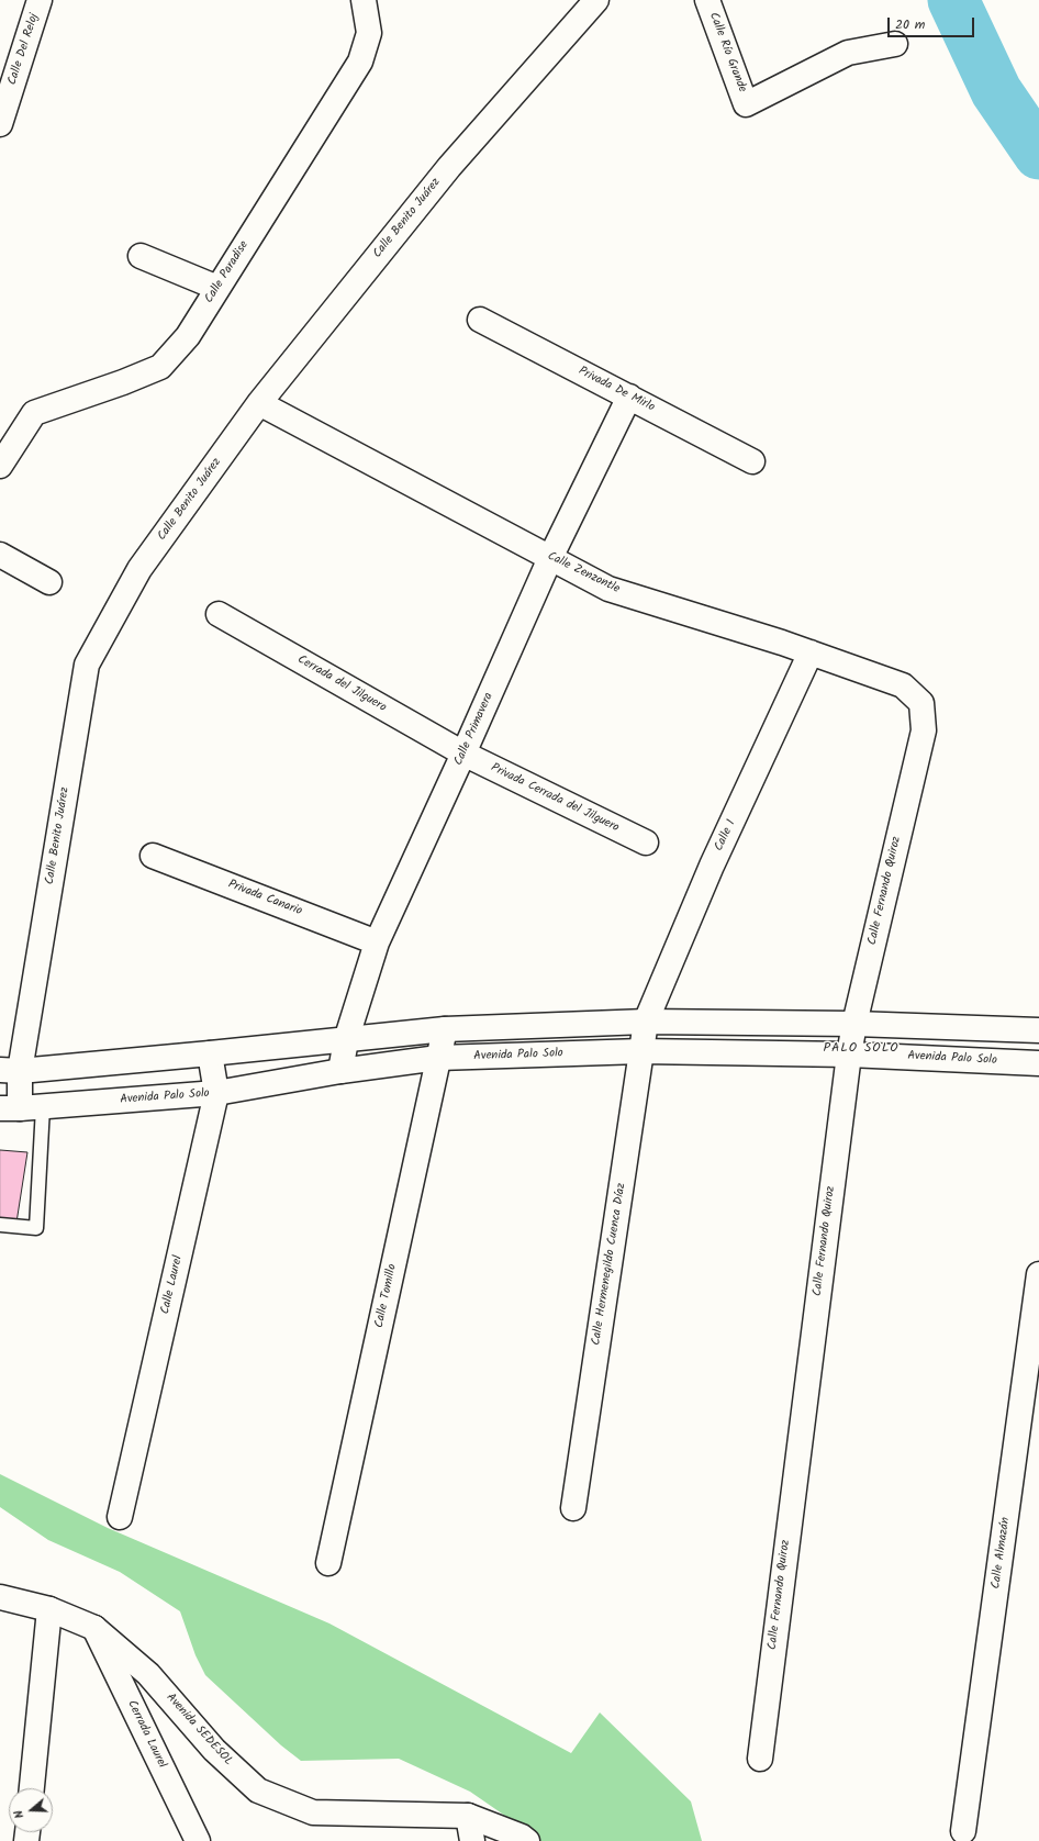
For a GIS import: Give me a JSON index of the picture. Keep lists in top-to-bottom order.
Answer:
{
  "streets": {
    "street": [
      "Calle Del Reloj",
      "Calle Río Grande",
      "Calle Benito Juárez",
      "Calle Paradise",
      "Privada De Mirlo",
      "Calle Zenzontle",
      "Cerrada del Jilguero",
      "Calle Primavera",
      "Privada Cerrada del Jilguero",
      "Calle 1",
      "Calle Fernando Quiroz",
      "Privada Canario",
      "Avenida Palo Solo",
      "Calle Hermenegildo Cuenca Díaz",
      "Calle Laurel",
      "Calle Tomillo",
      "Calle Almazán",
      "Avenida SEDESOL",
      "Cerrada Laurel"
    ]
  },
  "crossings": [
    ["Calle Benito Juárez", "Calle Zenzontle"],
    ["Calle Benito Juárez", "Avenida Palo Solo"],
    ["Privada De Mirlo", "Calle Primavera"],
    ["Calle Zenzontle", "Calle Primavera"],
    ["Calle Zenzontle", "Calle 1"],
    ["Calle Zenzontle", "Calle Fernando Quiroz"],
    ["Cerrada del Jilguero", "Calle Primavera"],
    ["Cerrada del Jilguero", "Privada Cerrada del Jilguero"],
    ["Calle Primavera", "Privada Cerrada del Jilguero"],
    ["Calle Primavera", "Privada Canario"],
    ["Calle Primavera", "Avenida Palo Solo"],
    ["Calle 1", "Calle Hermenegildo Cuenca Díaz"],
    ["Calle Fernando Quiroz", "Avenida Palo Solo"],
    ["Avenida Palo Solo", "Calle Hermenegildo Cuenca Díaz"],
    ["Avenida Palo Solo", "Calle Laurel"],
    ["Avenida Palo Solo", "Calle Tomillo"],
    ["Avenida SEDESOL", "Cerrada Laurel"]
  ],
  "districts": ["PALO SOLO"],
  "scale_bar": "20 m",
  "north": "left"
}
